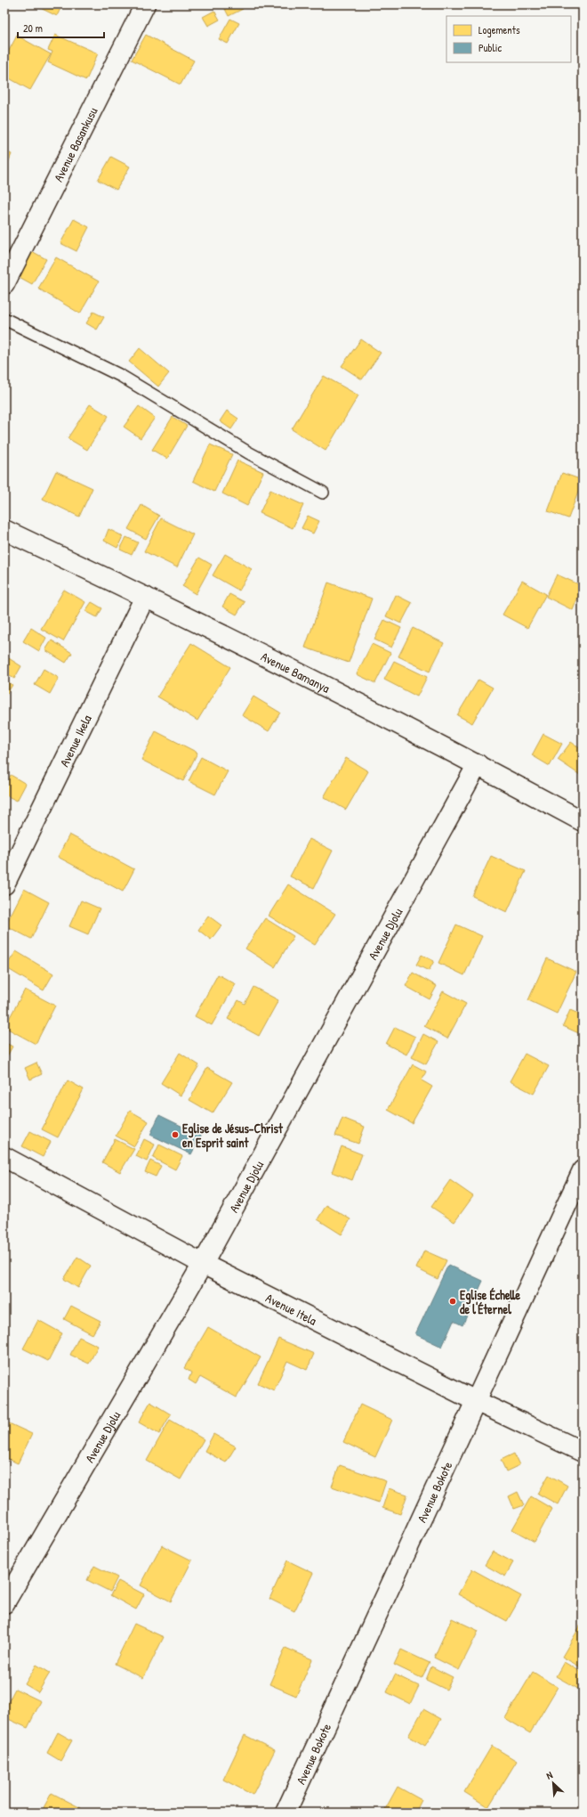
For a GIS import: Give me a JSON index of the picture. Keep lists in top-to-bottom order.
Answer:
{
  "streets": {
    "street": [
      "Avenue Basankusu",
      "Avenue Bamanya",
      "Avenue Ikela",
      "Avenue Djolu",
      "Avenue Itela",
      "Avenue Bokote"
    ]
  },
  "crossings": [
    ["Avenue Bamanya", "Avenue Ikela"],
    ["Avenue Bamanya", "Avenue Djolu"],
    ["Avenue Djolu", "Avenue Itela"],
    ["Avenue Itela", "Avenue Bokote"]
  ],
  "places": ["Eglise de Jésus-Christ en Esprit saint", "Eglise Échelle de l'Éternel"],
  "legend": ["Logements", "Public"],
  "scale_bar": "20 m",
  "north": "top left"
}
